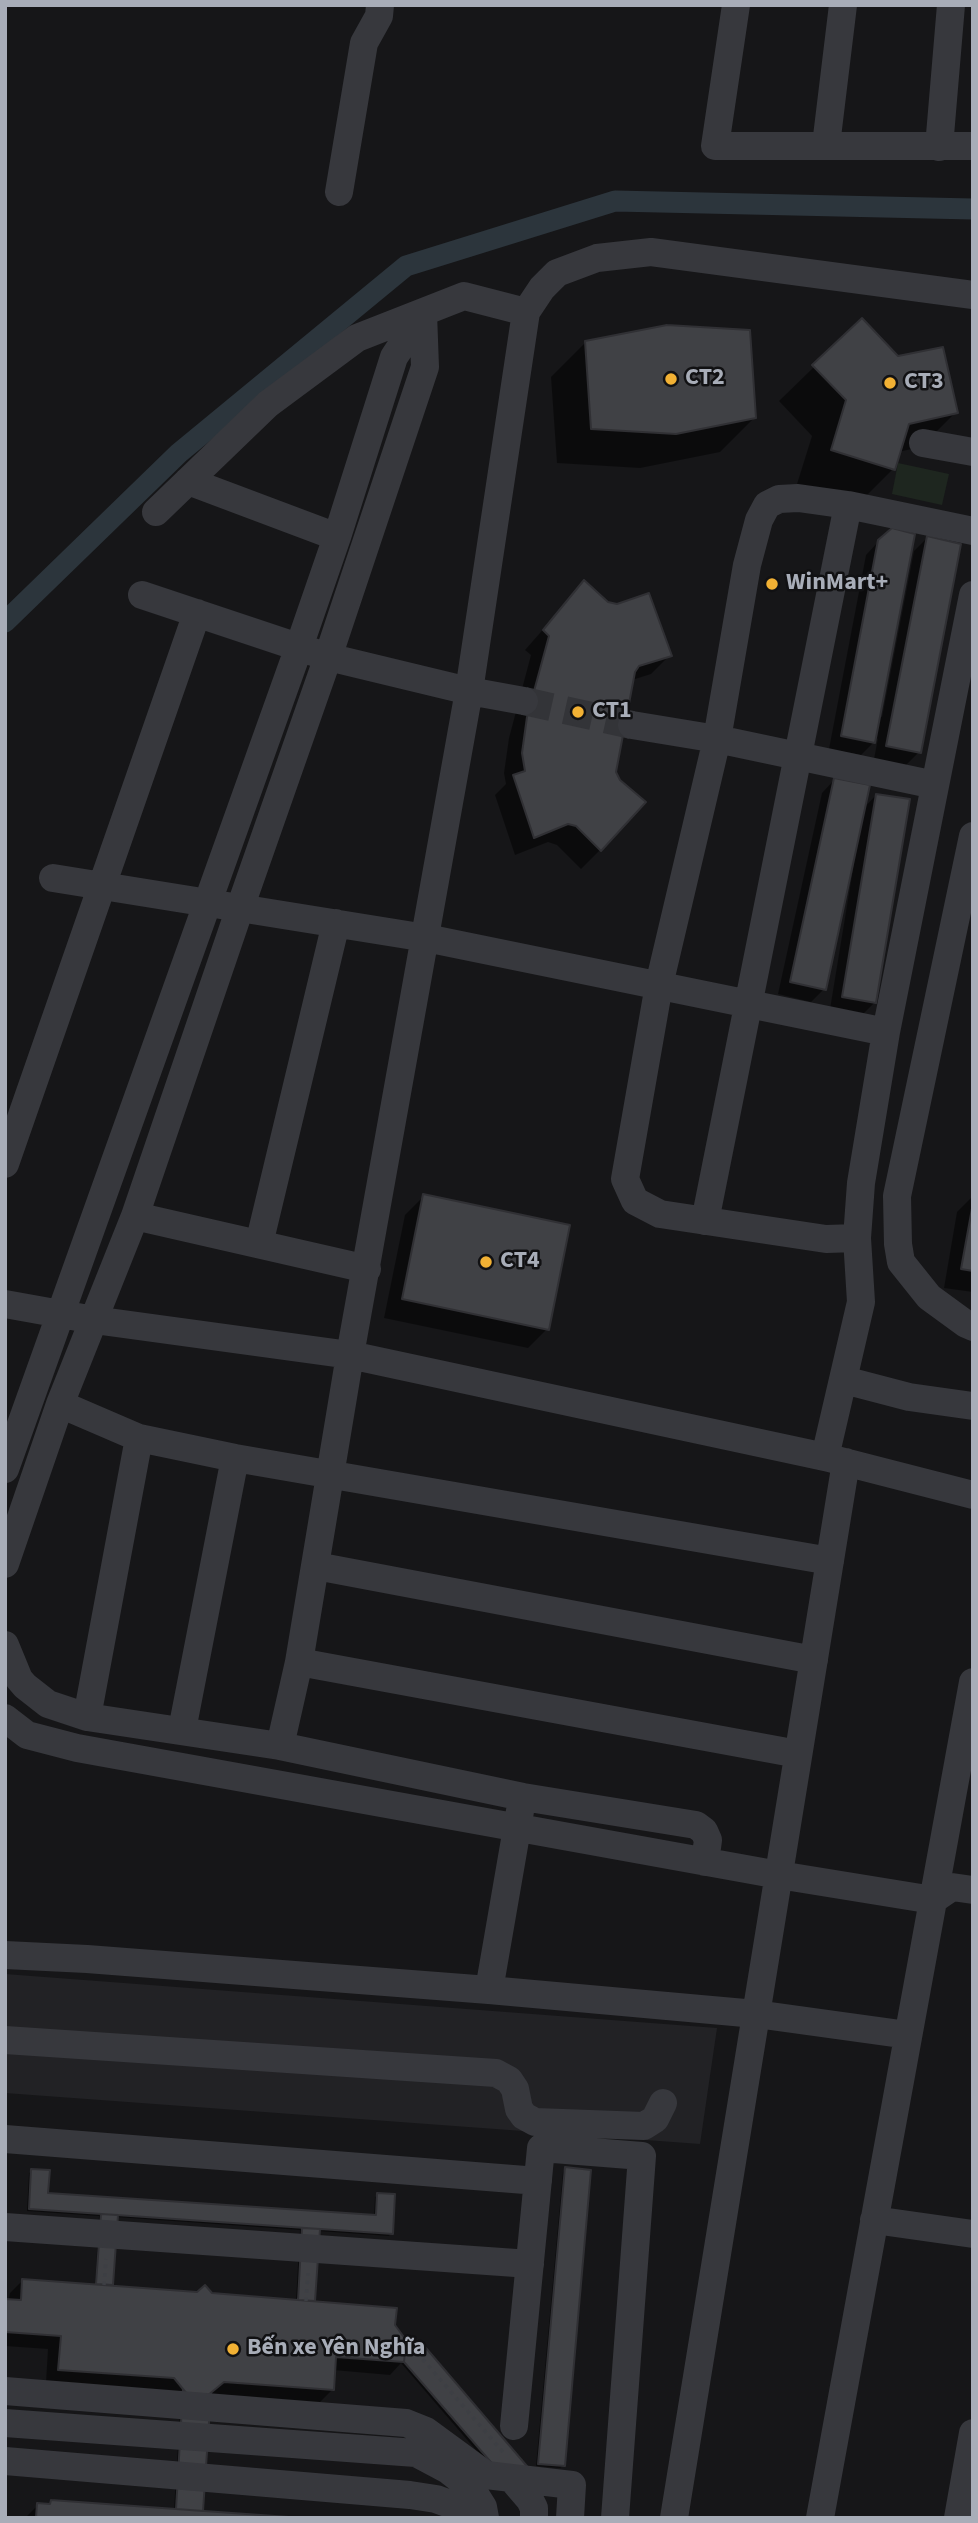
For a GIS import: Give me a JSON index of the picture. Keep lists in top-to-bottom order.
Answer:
{
  "places": [
    "CT2",
    "CT3",
    "WinMart+",
    "CT1",
    "CT4",
    "Bến xe Yên Nghĩa"
  ]
}
